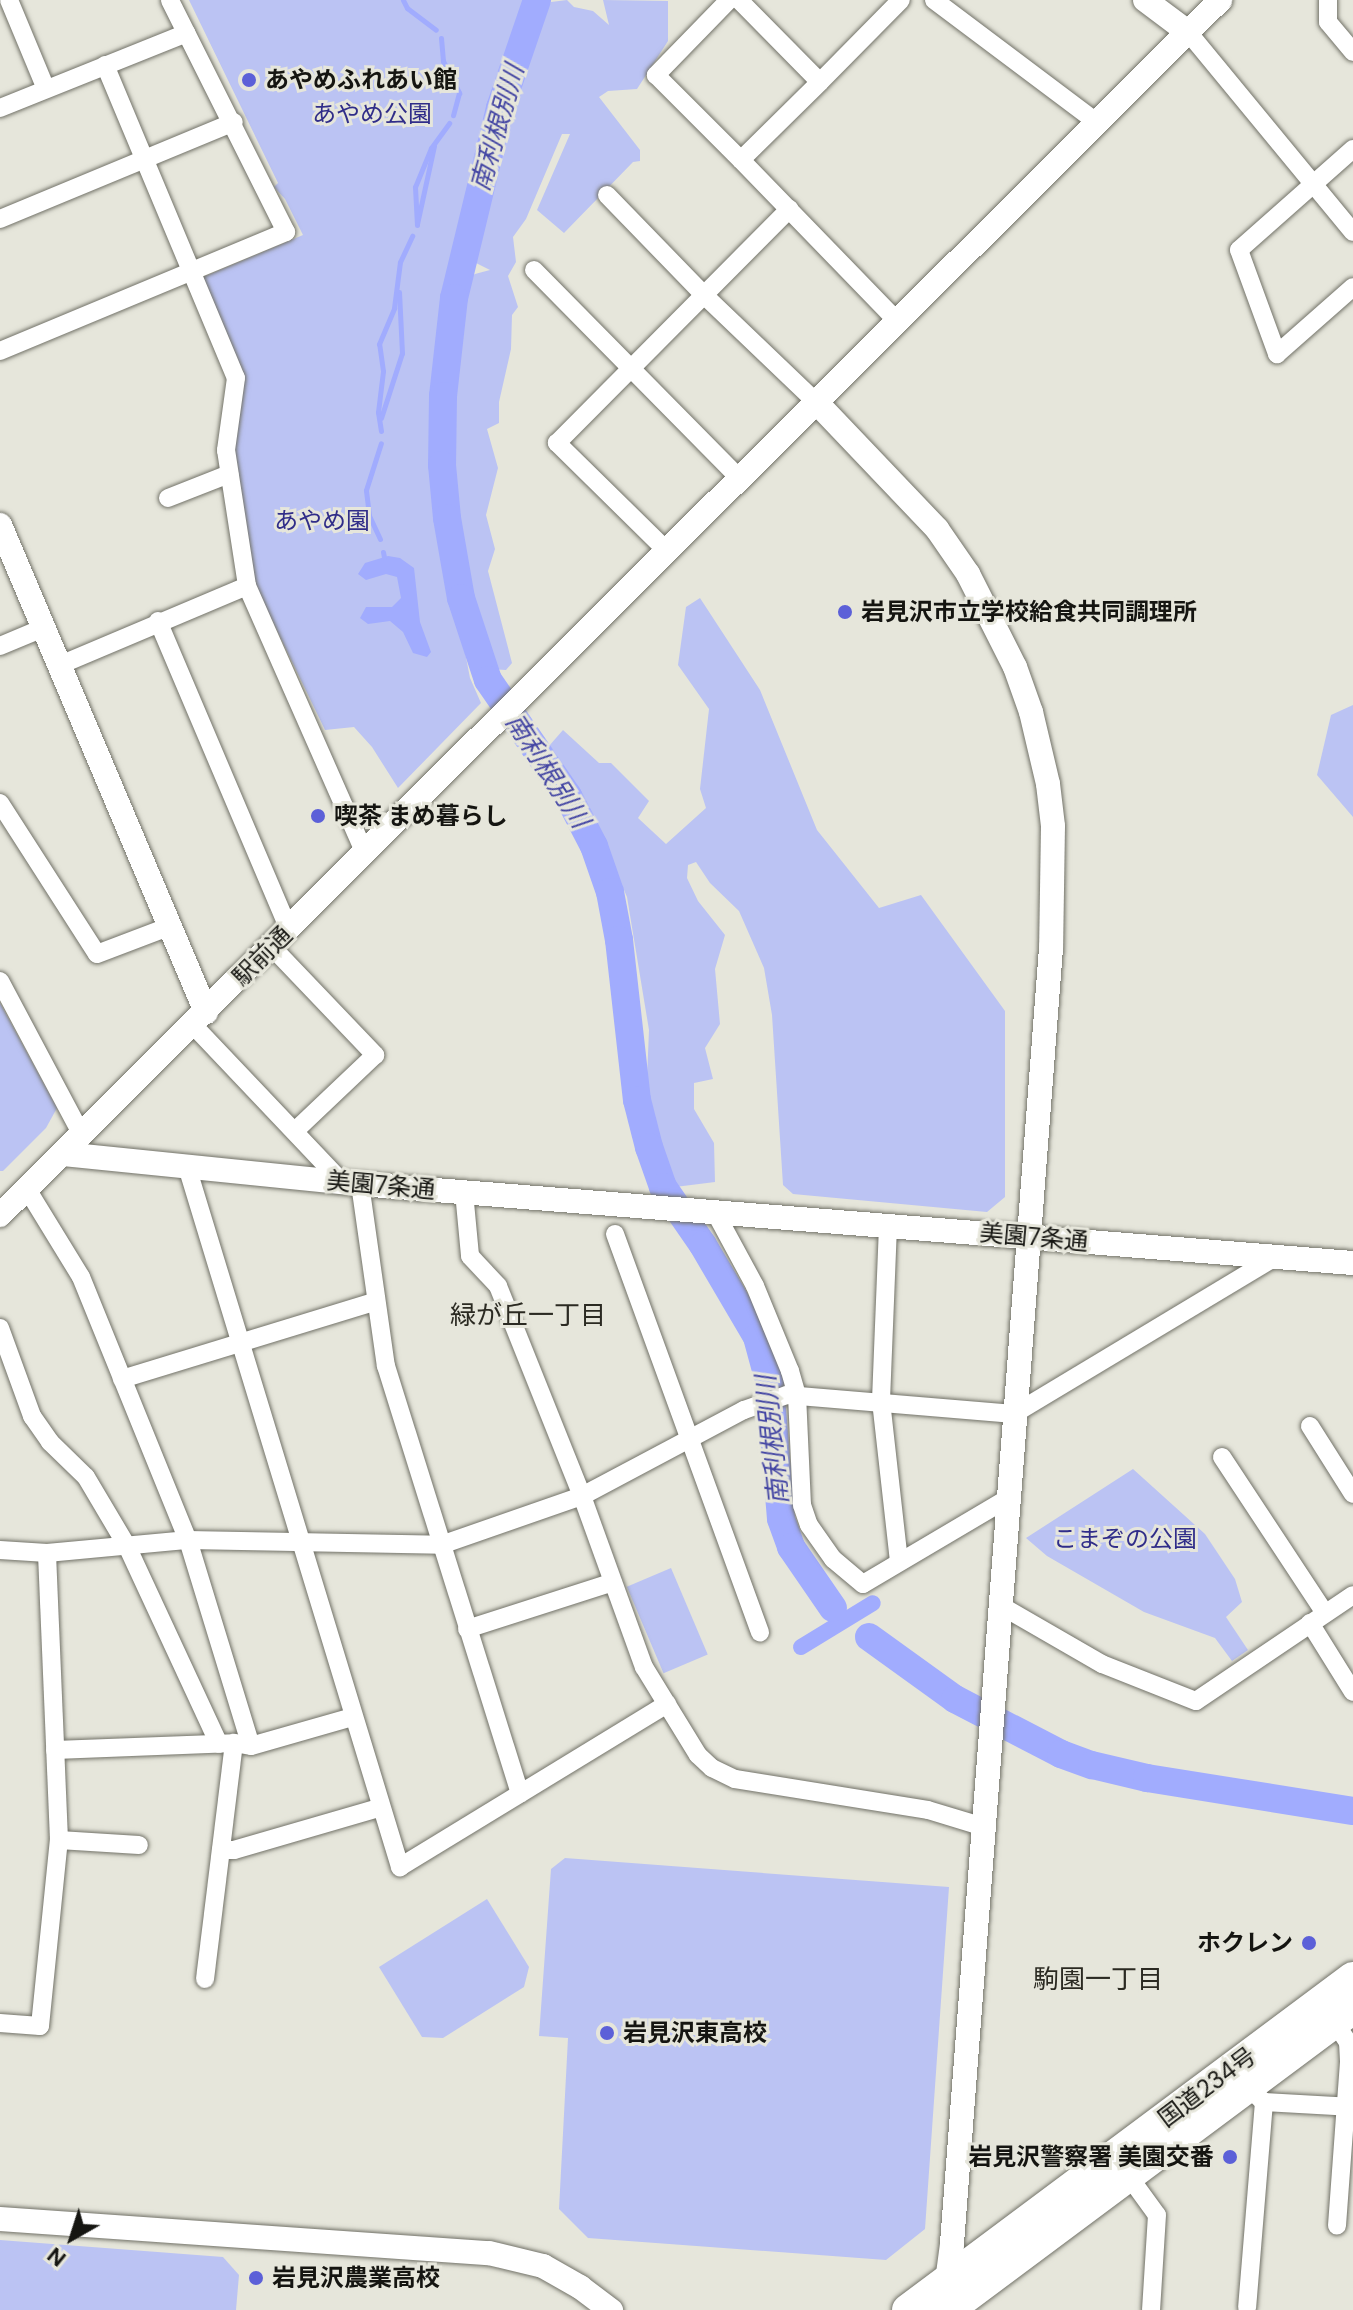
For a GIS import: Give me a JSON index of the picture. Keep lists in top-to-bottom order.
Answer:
{
  "streets": {
    "highway": ["国道234号"],
    "street": ["駅前通", "美園7条通"]
  },
  "crossings": [
    ["駅前通", "美園7条通"]
  ],
  "districts": ["緑が丘一丁目", "駒園一丁目"],
  "water": ["南利根別川"],
  "parks": ["あやめ公園", "あやめ園", "こまぞの公園"],
  "places": [
    "あやめふれあい館",
    "岩見沢市立学校給食共同調理所",
    "喫茶 まめ暮らし",
    "ホクレン",
    "岩見沢東高校",
    "岩見沢警察署 美園交番",
    "岩見沢農業高校"
  ],
  "north": "bottom left"
}
